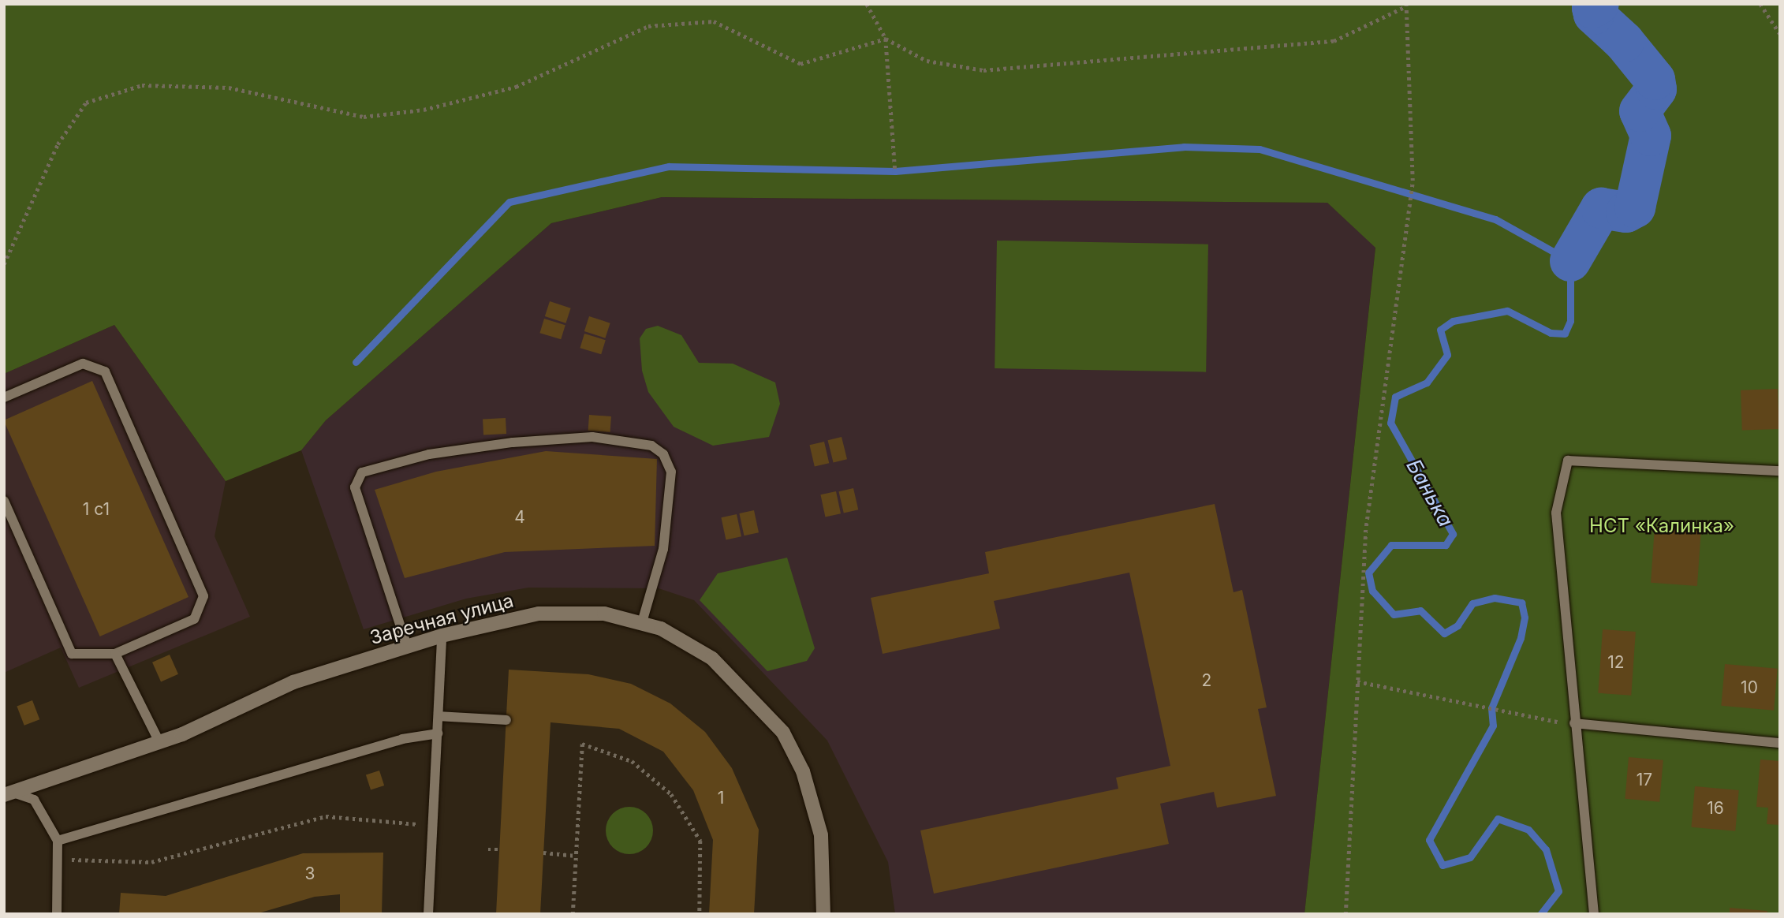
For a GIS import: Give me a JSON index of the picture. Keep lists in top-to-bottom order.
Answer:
{
  "streets": {
    "street": ["Заречная улица"]
  },
  "water": ["Банька"],
  "parks": ["НСТ «Калинка»"],
  "house_numbers": [
    "1 с1",
    "4",
    "12",
    "2",
    "10",
    "17",
    "1",
    "16",
    "3"
  ]
}
